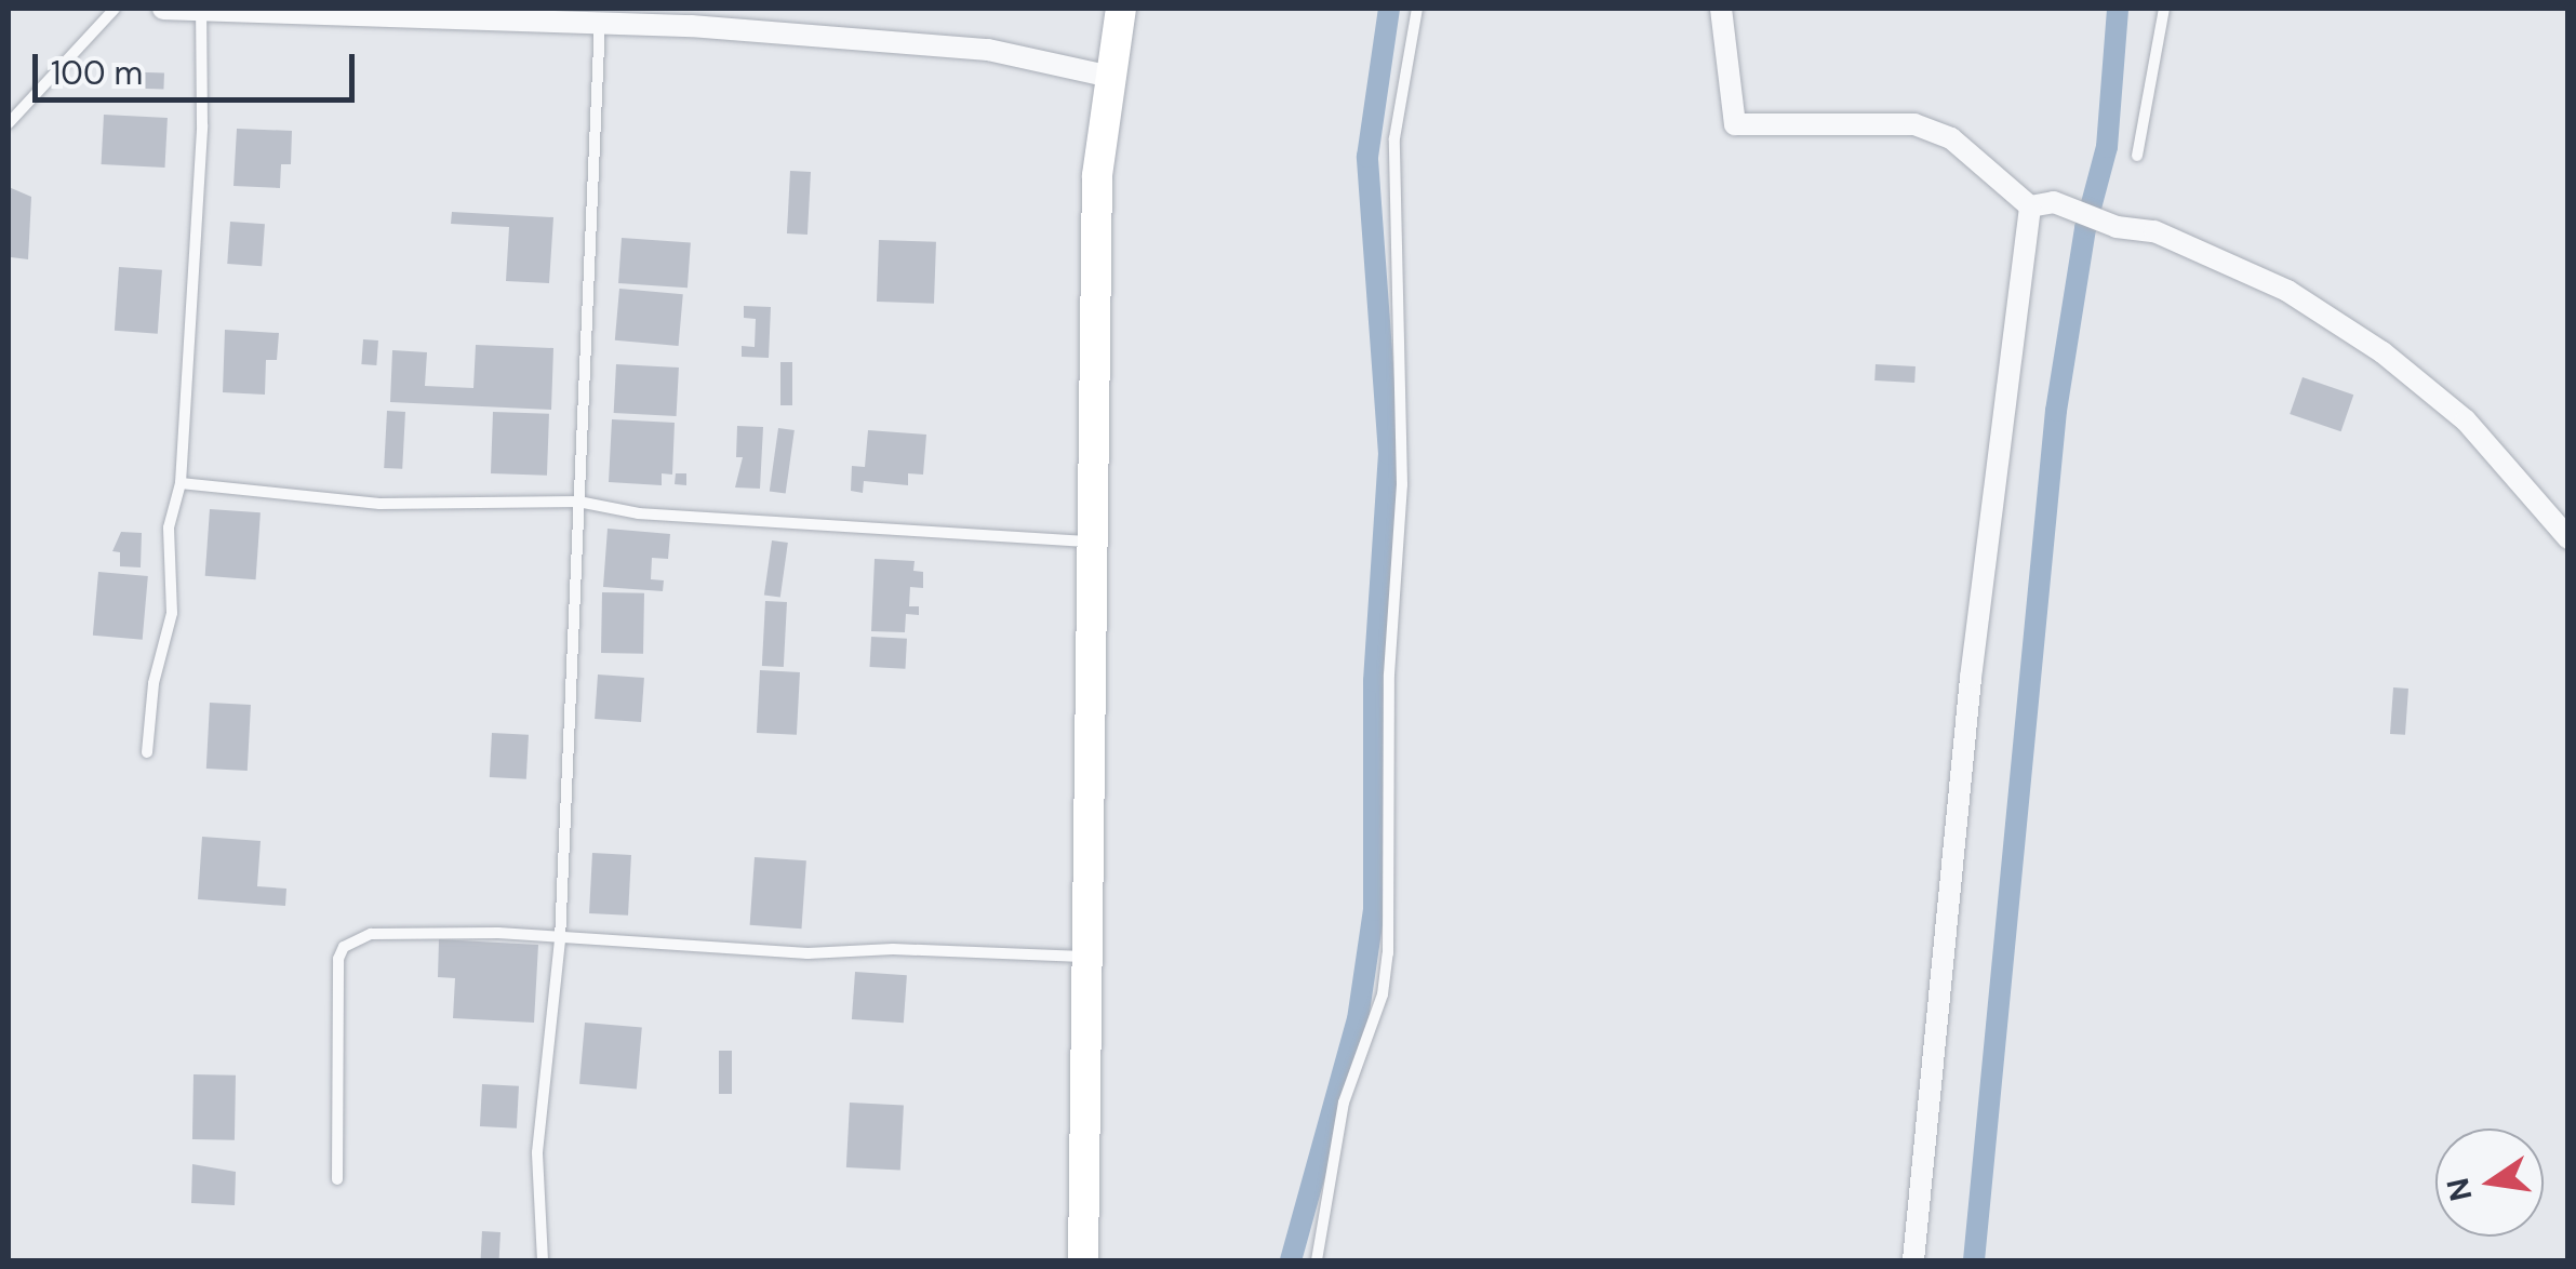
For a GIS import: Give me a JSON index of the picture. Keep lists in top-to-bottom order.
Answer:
{
  "scale_bar": "100 m",
  "north": "left"
}
